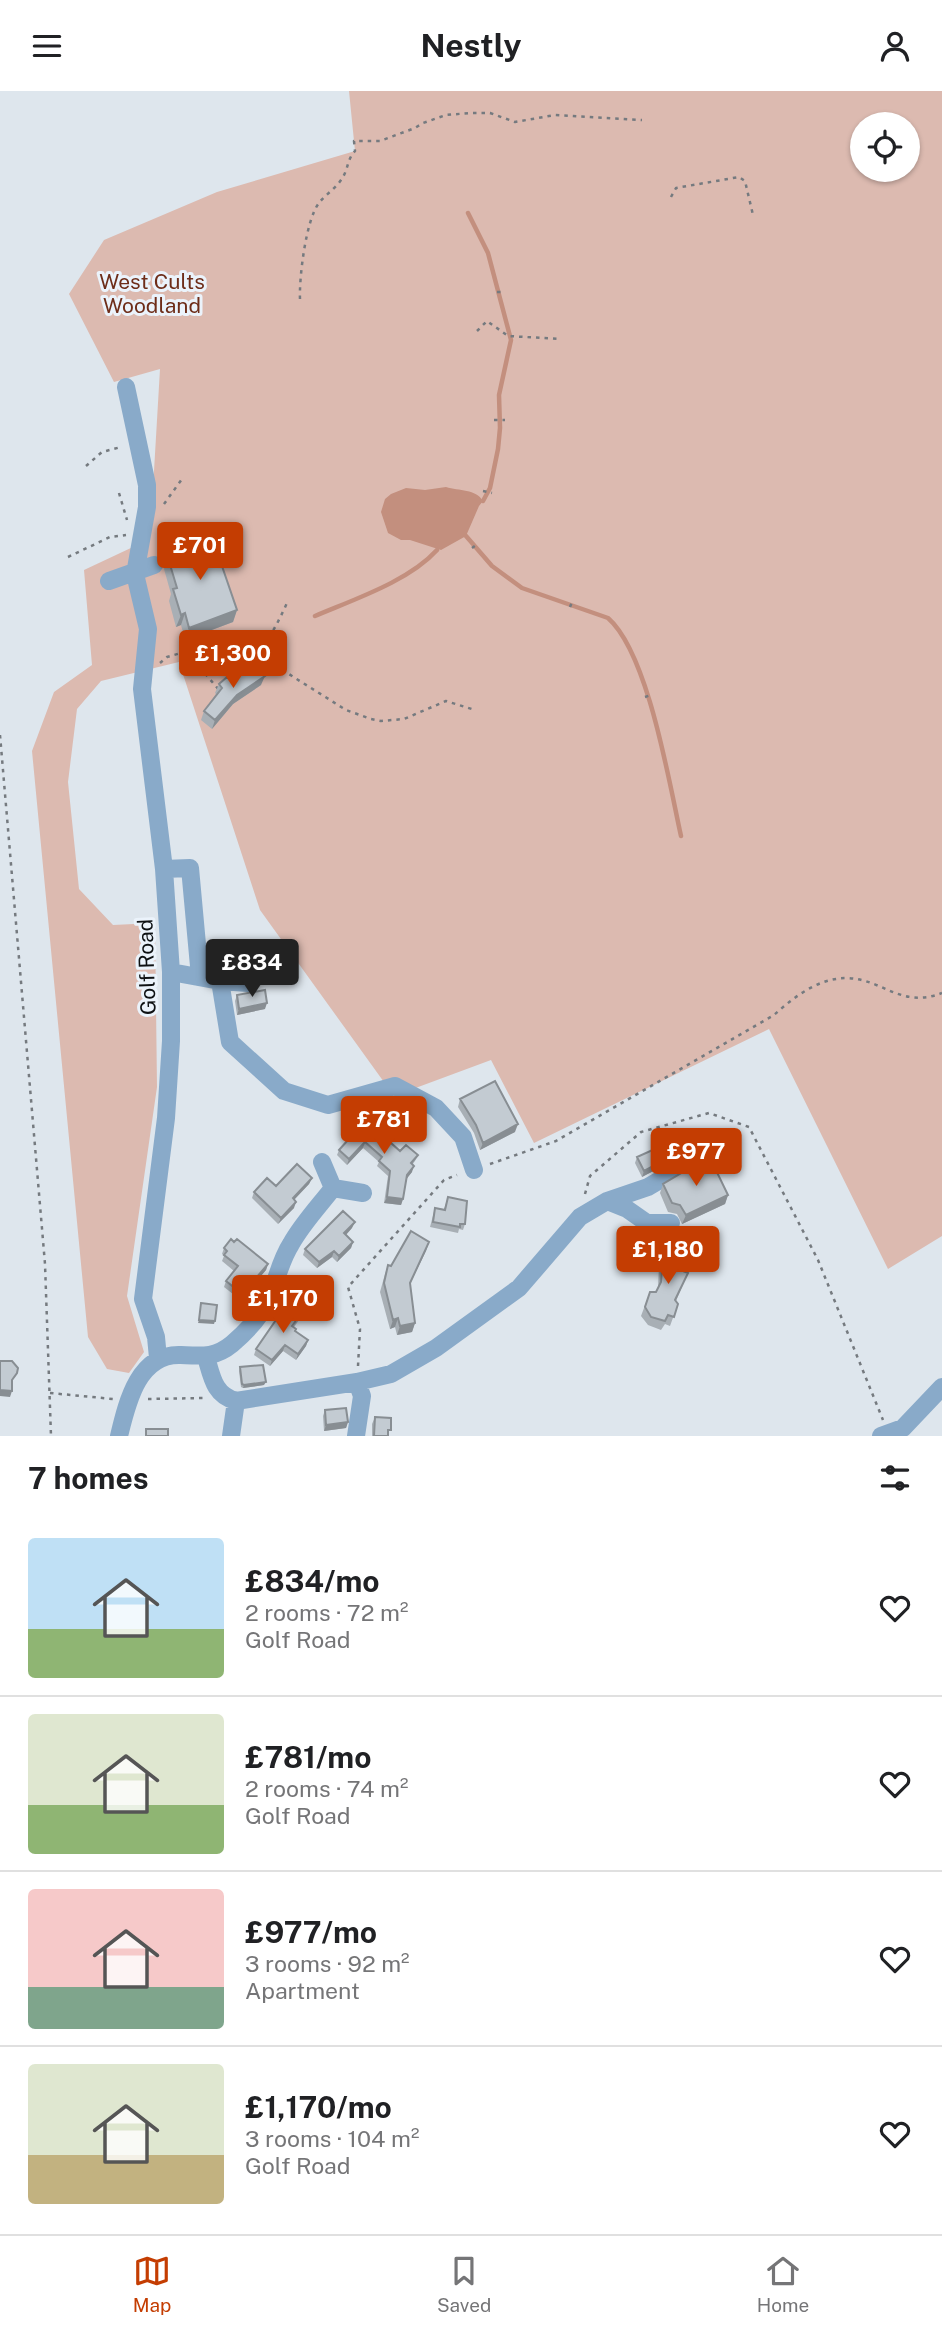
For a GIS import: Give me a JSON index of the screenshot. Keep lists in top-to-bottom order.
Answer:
{
  "streets": {
    "street": ["Golf Road"]
  },
  "parks": ["West Cults Woodland"],
  "page": {
    "header": "Nestly",
    "price": [
      "£701",
      "£1,300",
      "£834",
      "£781",
      "£977",
      "£1,180",
      "£1,170"
    ],
    "heading": "7 homes",
    "list": [
      {
        "name": "£834/mo",
        "note": "2 rooms · 72 m² · Golf Road"
      },
      {
        "name": "£781/mo",
        "note": "2 rooms · 74 m² · Golf Road"
      },
      {
        "name": "£977/mo",
        "note": "3 rooms · 92 m² · Apartment"
      },
      {
        "name": "£1,170/mo",
        "note": "3 rooms · 104 m² · Golf Road"
      }
    ],
    "tabs": ["Map", "Saved", "Home"]
  }
}
